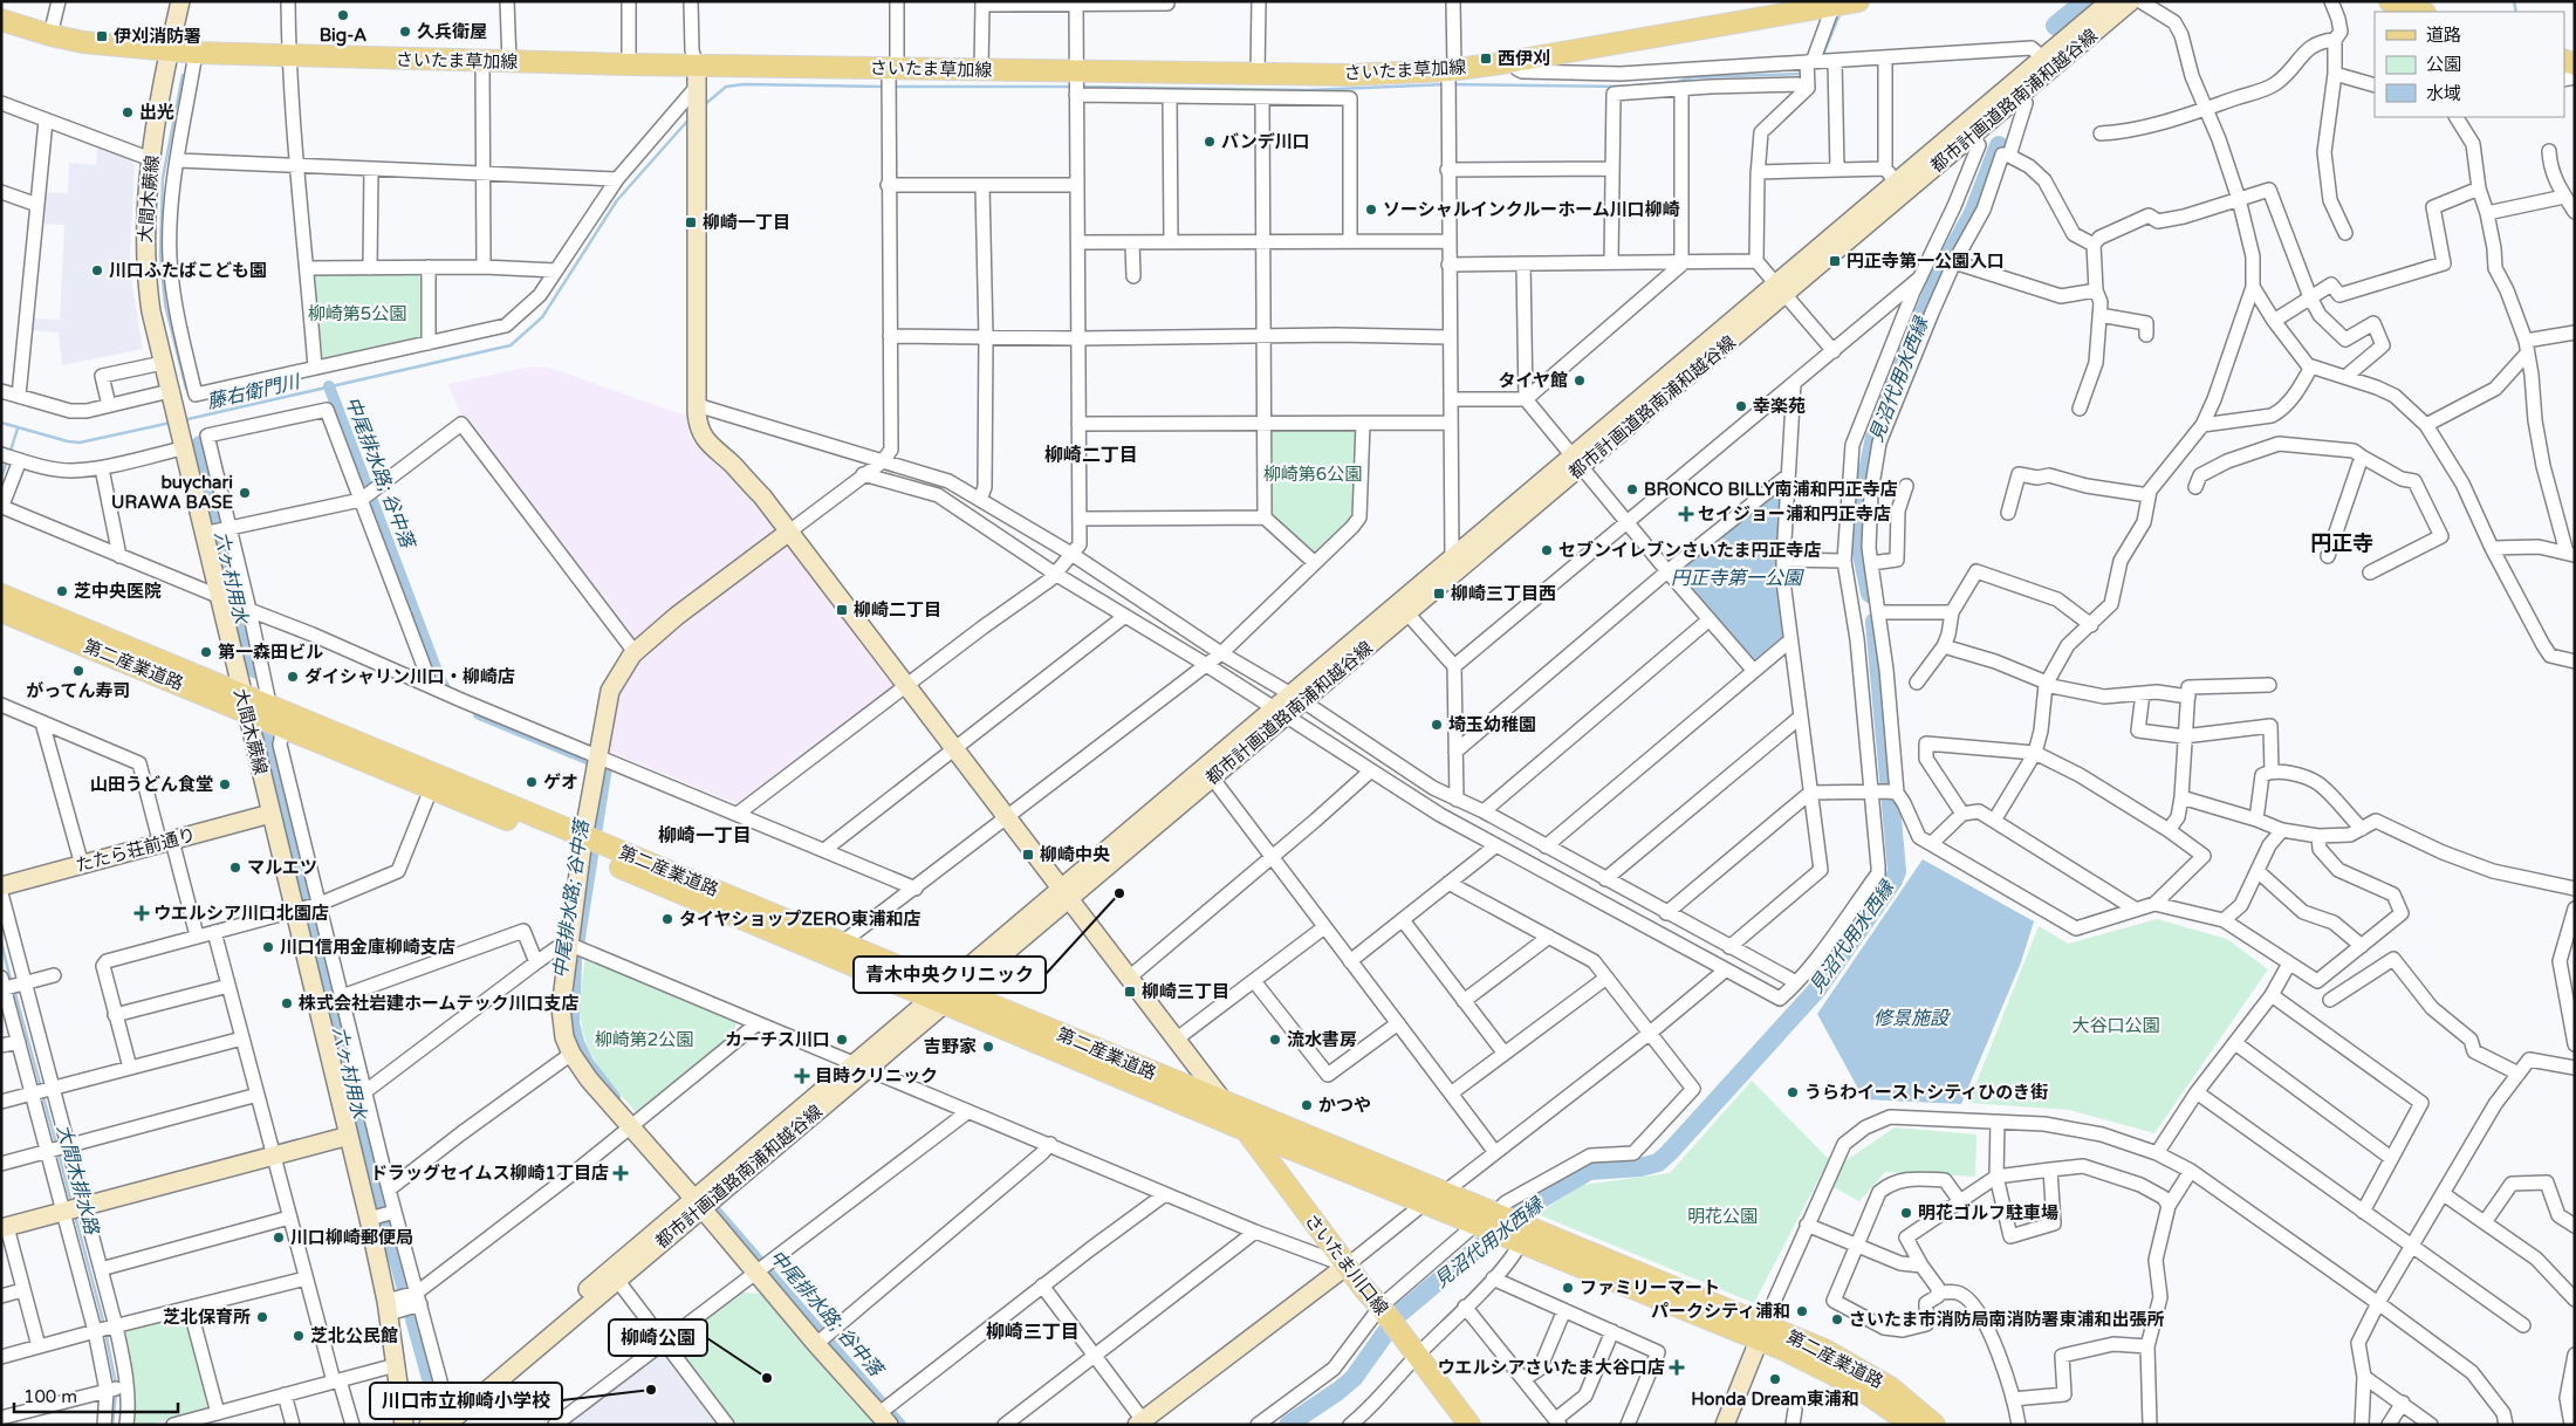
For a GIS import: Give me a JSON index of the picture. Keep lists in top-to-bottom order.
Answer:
{
  "streets": {
    "main road": ["さいたま草加線", "第二産業道路", "さいたま川口線"],
    "street": ["都市計画道路南浦和越谷線", "大間木蕨線", "たたら荘前通り"]
  },
  "crossings": [
    ["さいたま草加線", "大間木蕨線"],
    ["都市計画道路南浦和越谷線", "第二産業道路"],
    ["大間木蕨線", "第二産業道路"],
    ["大間木蕨線", "たたら荘前通り"],
    ["第二産業道路", "さいたま川口線"]
  ],
  "districts": [
    "柳崎二丁目",
    "円正寺",
    "柳崎一丁目",
    "柳崎三丁目"
  ],
  "water": [
    "見沼代用水西縁",
    "藤右衛門川",
    "中尾排水路; 谷中落",
    "六ヶ村用水",
    "円正寺第一公園",
    "修景施設",
    "大間木排水路"
  ],
  "parks": [
    "柳崎第5公園",
    "柳崎第6公園",
    "大谷口公園",
    "柳崎第2公園",
    "明花公園"
  ],
  "places": {
    "other": [
      "Big-A",
      "久兵衛屋",
      "出光",
      "バンデ川口",
      "ソーシャルインクルーホーム川口柳崎",
      "川口ふたばこども園",
      "タイヤ館",
      "幸楽苑",
      "BRONCO BILLY南浦和円正寺店",
      "buychari URAWA BASE",
      "セブンイレブンさいたま円正寺店",
      "芝中央医院",
      "第一森田ビル",
      "がってん寿司",
      "ダイシャリン川口・柳崎店",
      "埼玉幼稚園",
      "ゲオ",
      "山田うどん食堂",
      "マルエツ",
      "青木中央クリニック",
      "タイヤショップZERO東浦和店",
      "川口信用金庫柳崎支店",
      "株式会社岩建ホームテック川口支店",
      "カーチス川口",
      "流水書房",
      "吉野家",
      "うらわイーストシティひのき街",
      "かつや",
      "明花ゴルフ駐車場",
      "川口柳崎郵便局",
      "ファミリーマート",
      "パークシティ浦和",
      "芝北保育所",
      "さいたま市消防局南消防署東浦和出張所",
      "芝北公民館",
      "柳崎公園",
      "Honda Dream東浦和",
      "川口市立柳崎小学校"
    ],
    "transit": [
      "伊刈消防署",
      "西伊刈",
      "柳崎一丁目",
      "円正寺第一公園入口",
      "柳崎三丁目西",
      "柳崎二丁目",
      "柳崎中央",
      "柳崎三丁目"
    ],
    "health": [
      "セイジョー浦和円正寺店",
      "ウエルシア川口北園店",
      "目時クリニック",
      "ドラッグセイムス柳崎1丁目店",
      "ウエルシアさいたま大谷口店"
    ]
  },
  "legend": ["道路", "公園", "水域"],
  "scale_bar": "100 m"
}
